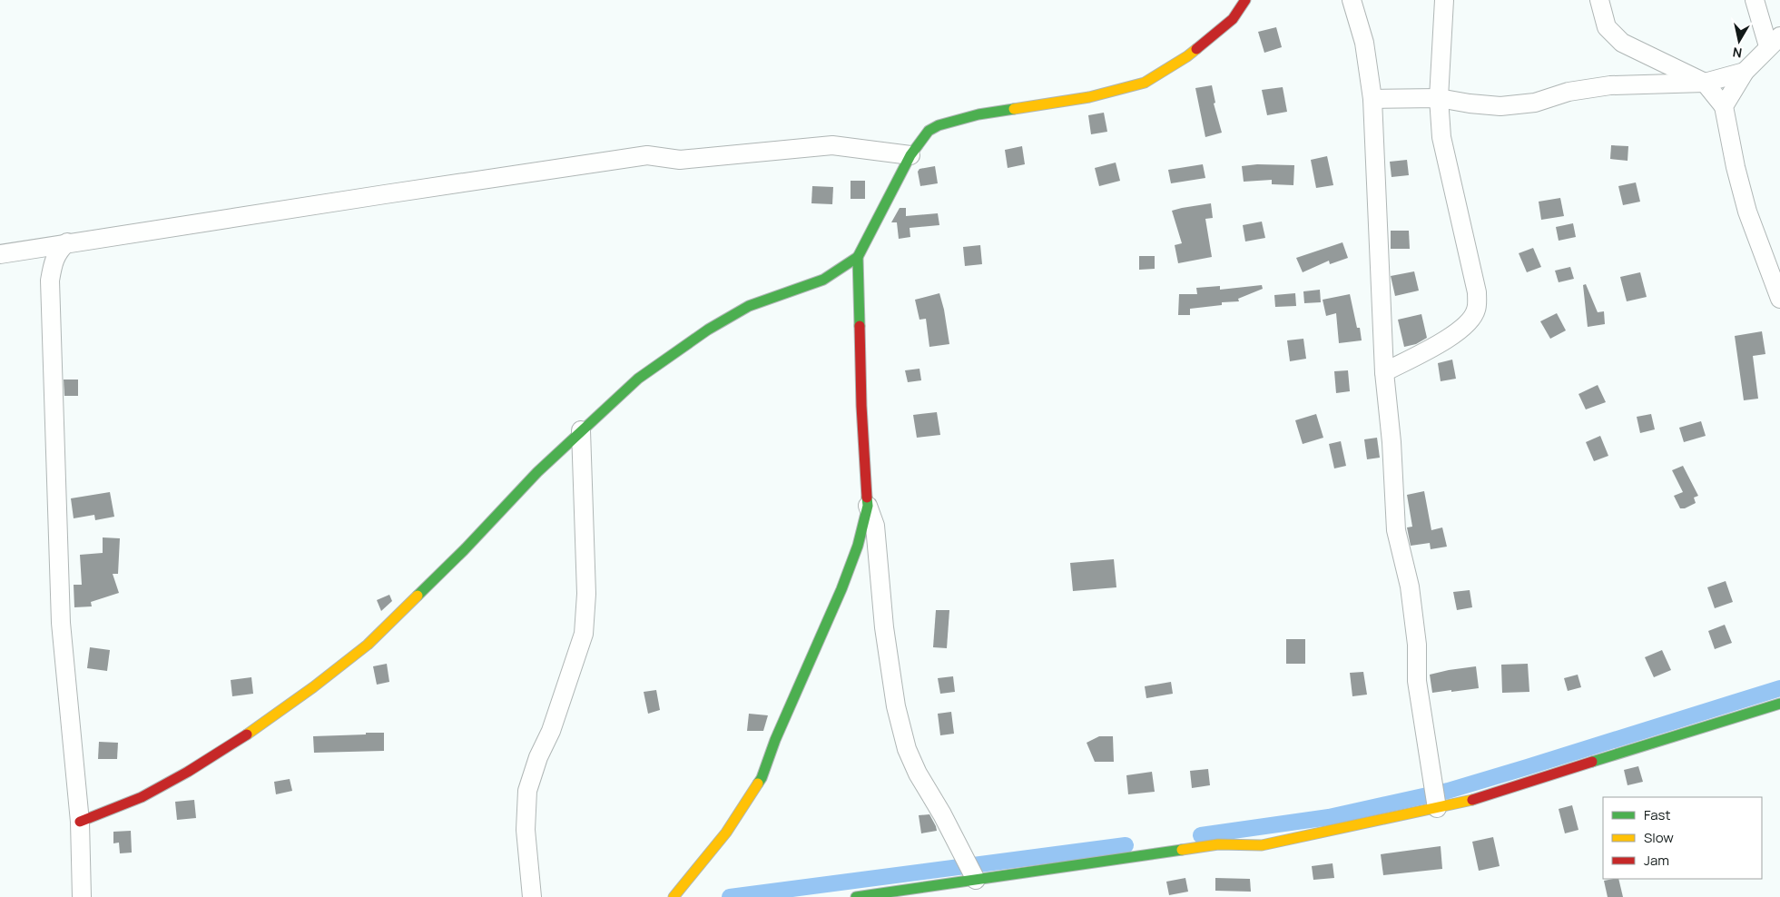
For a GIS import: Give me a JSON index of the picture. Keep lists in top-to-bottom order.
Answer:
{
  "legend": ["Fast", "Slow", "Jam"],
  "north": "bottom"
}
